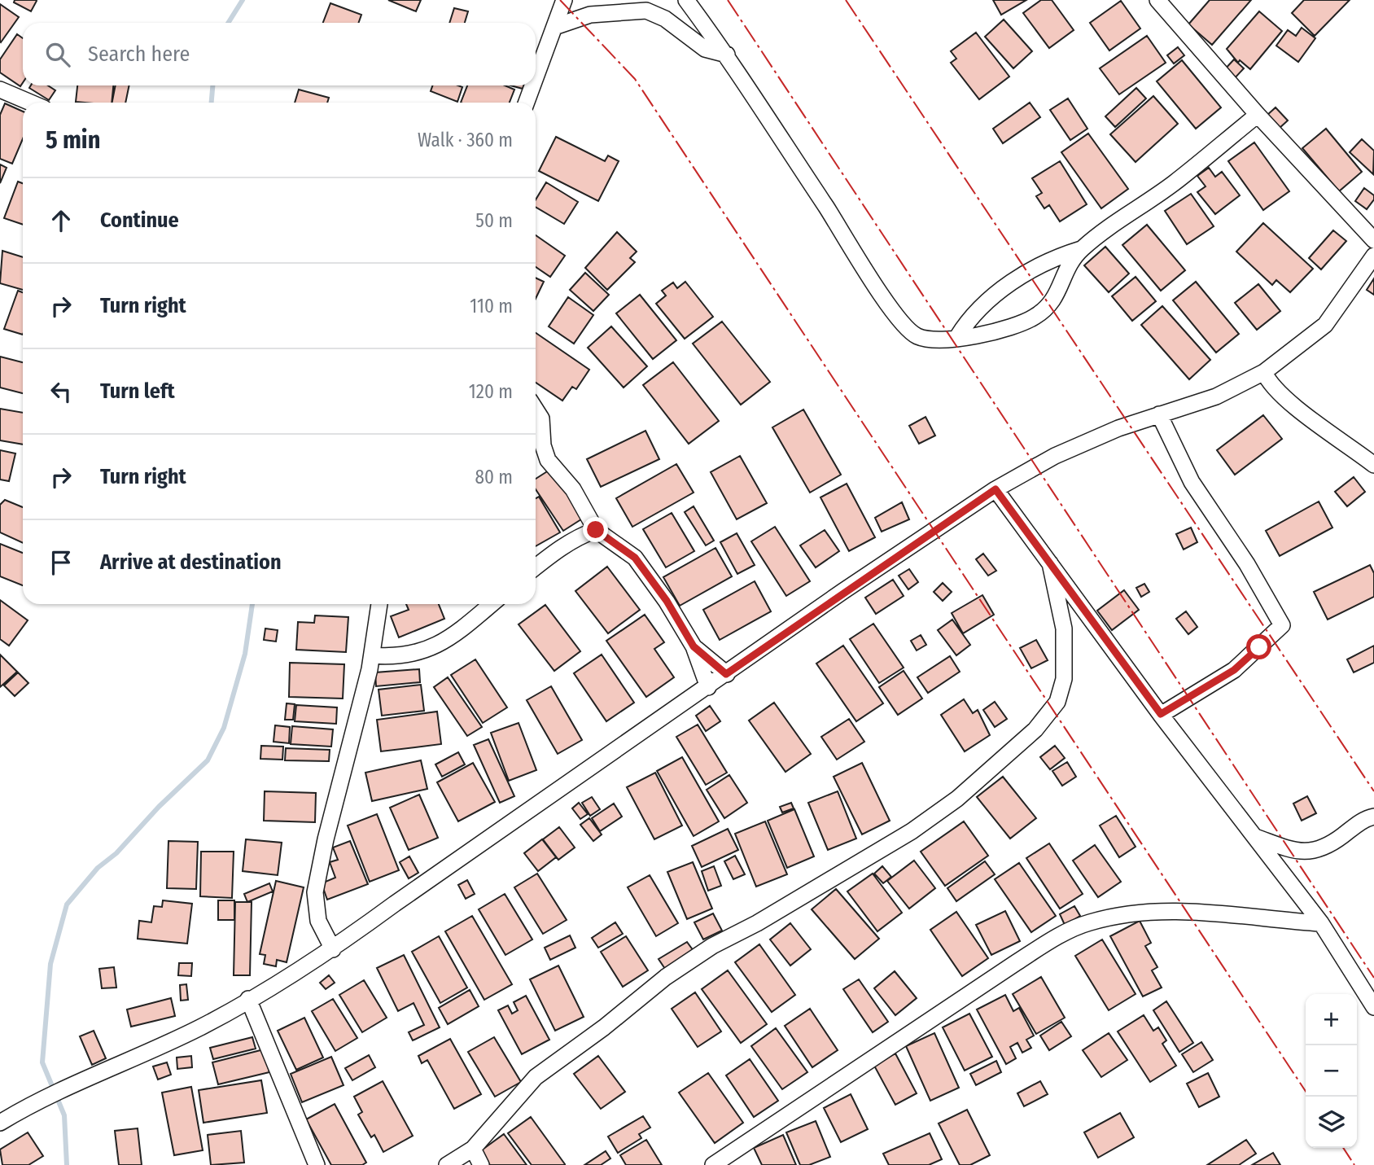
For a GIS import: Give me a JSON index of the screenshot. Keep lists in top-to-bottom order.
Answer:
{
  "page": {
    "search": "Search here",
    "heading": ["5 min", "Walk · 360 m"],
    "list": [
      ["Continue", "50 m"],
      ["Turn right", "110 m"],
      ["Turn left", "120 m"],
      ["Turn right", "80 m"],
      "Arrive at destination"
    ],
    "map_buttons": ["+", "−"]
  }
}
